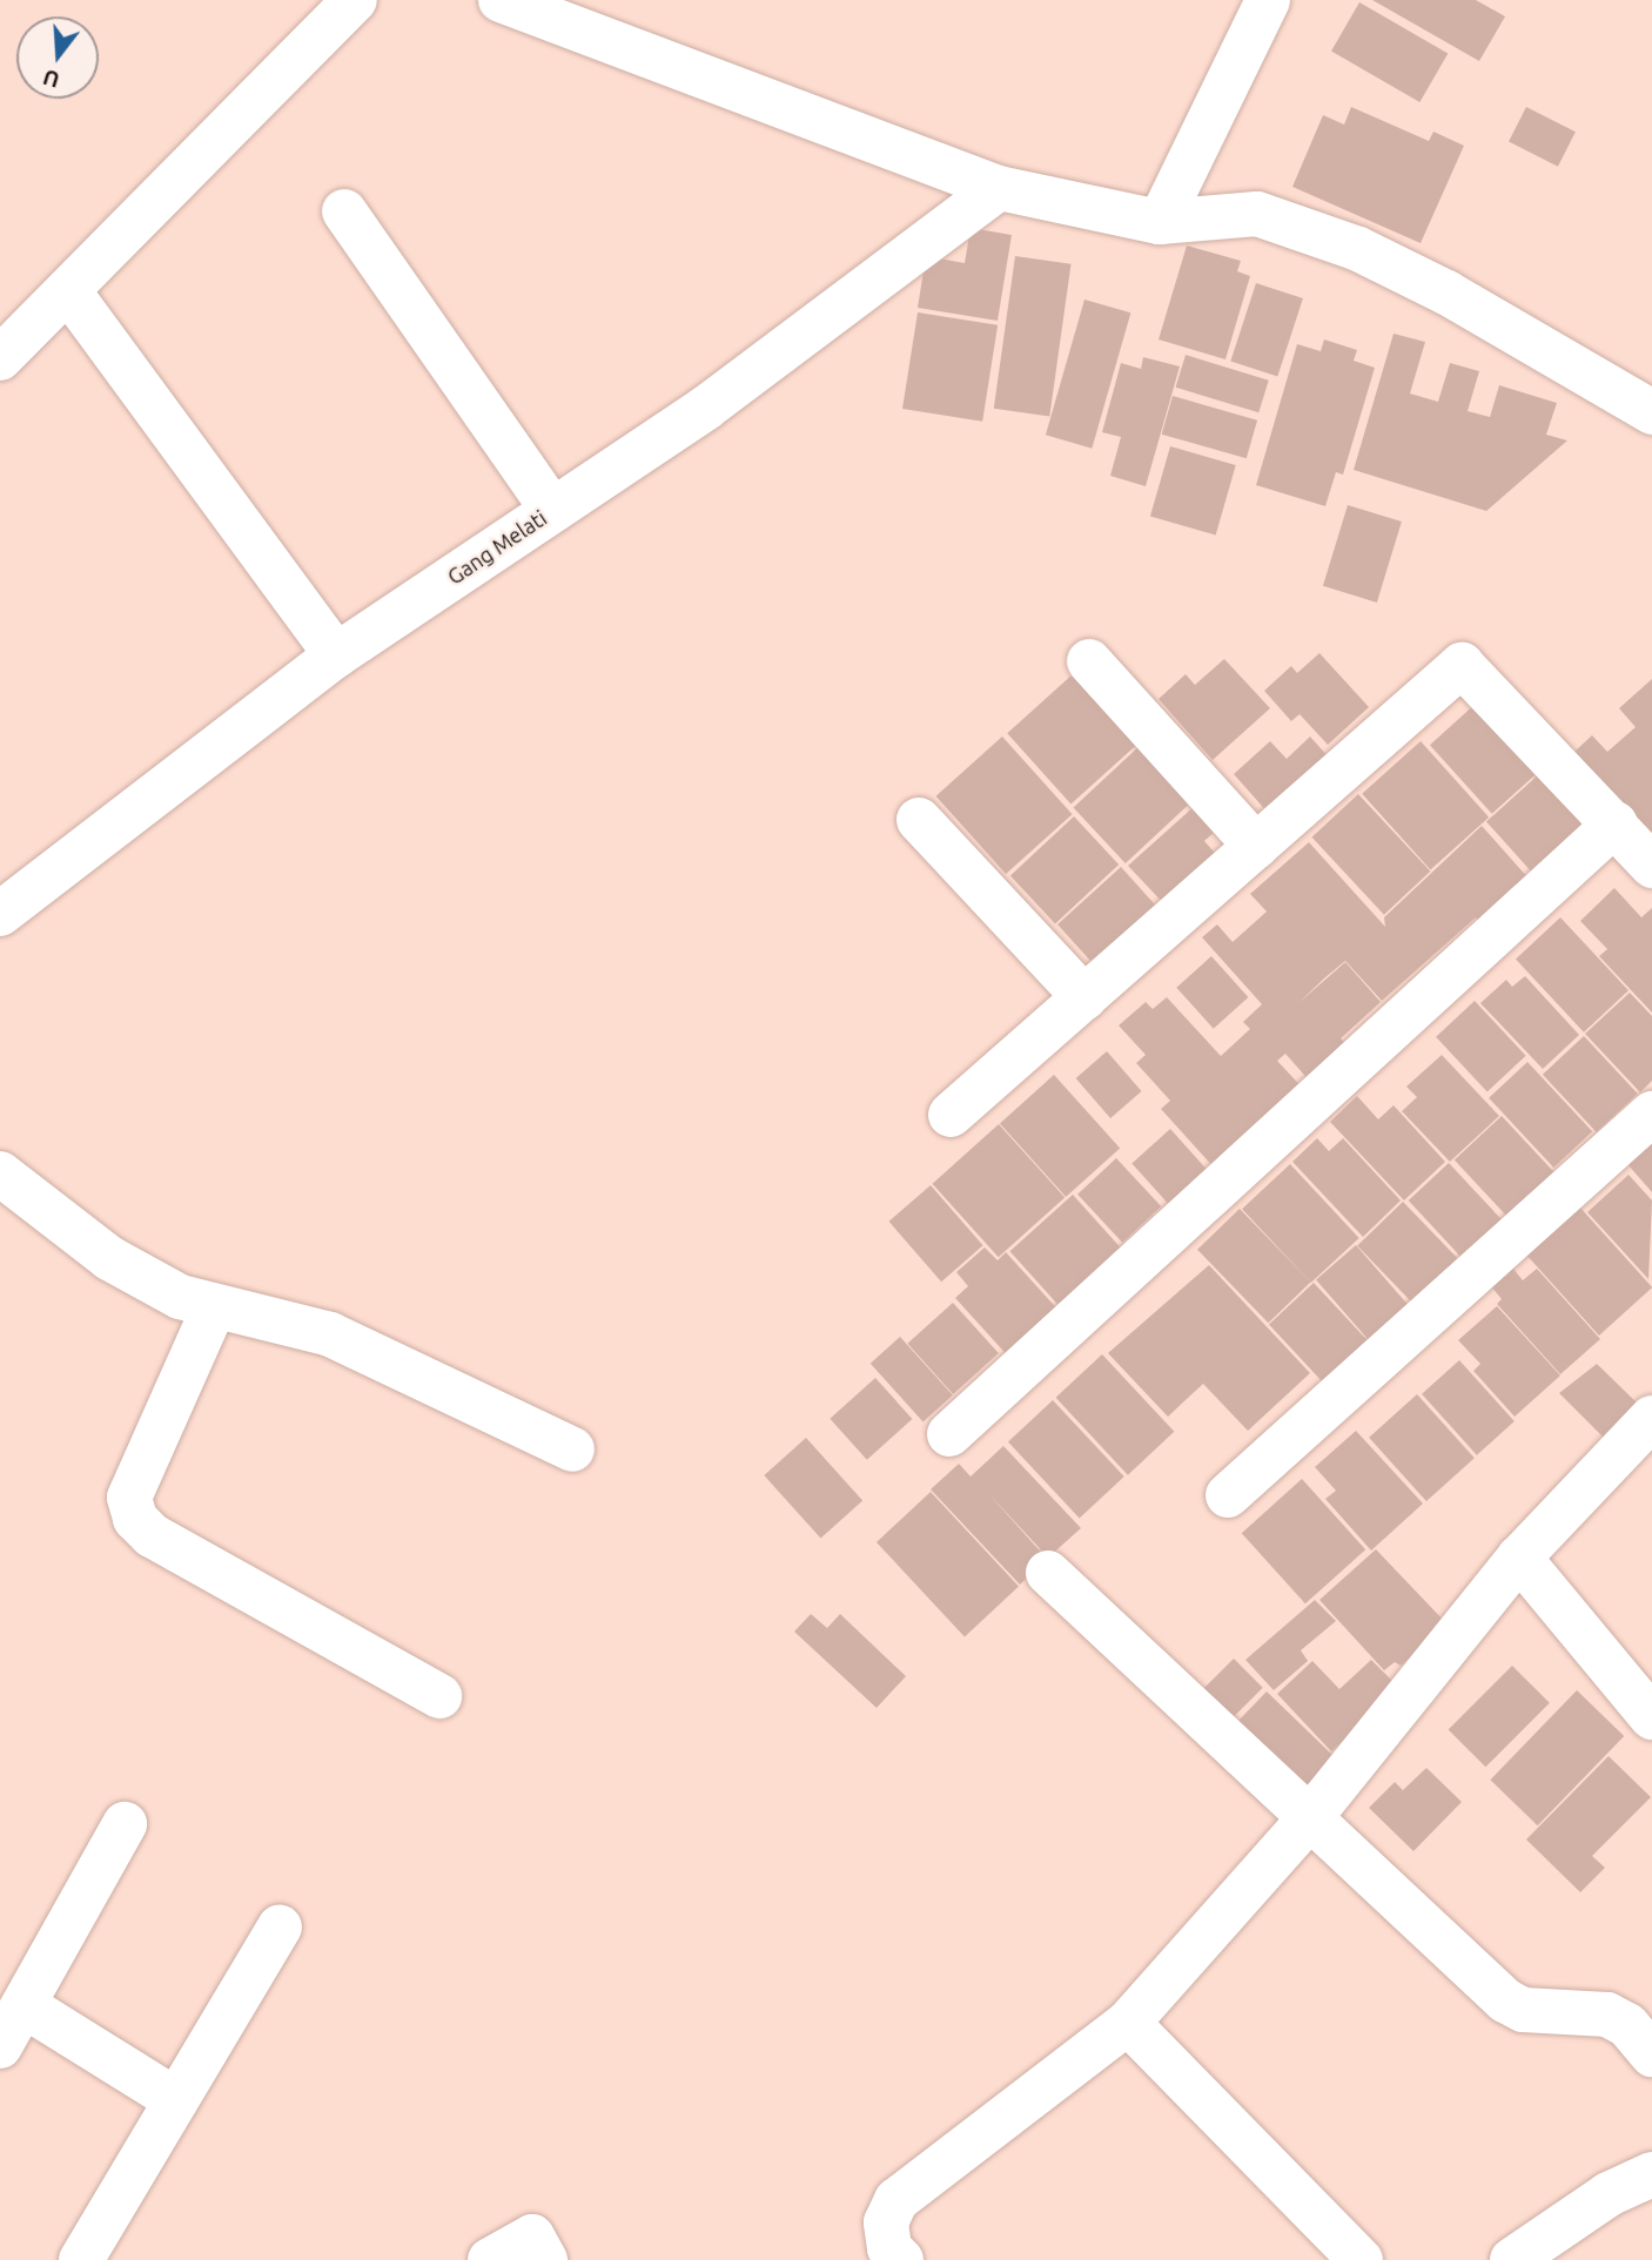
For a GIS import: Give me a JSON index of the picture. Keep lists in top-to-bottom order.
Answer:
{
  "streets": {
    "street": ["Gang Melati"]
  },
  "north": "bottom"
}
